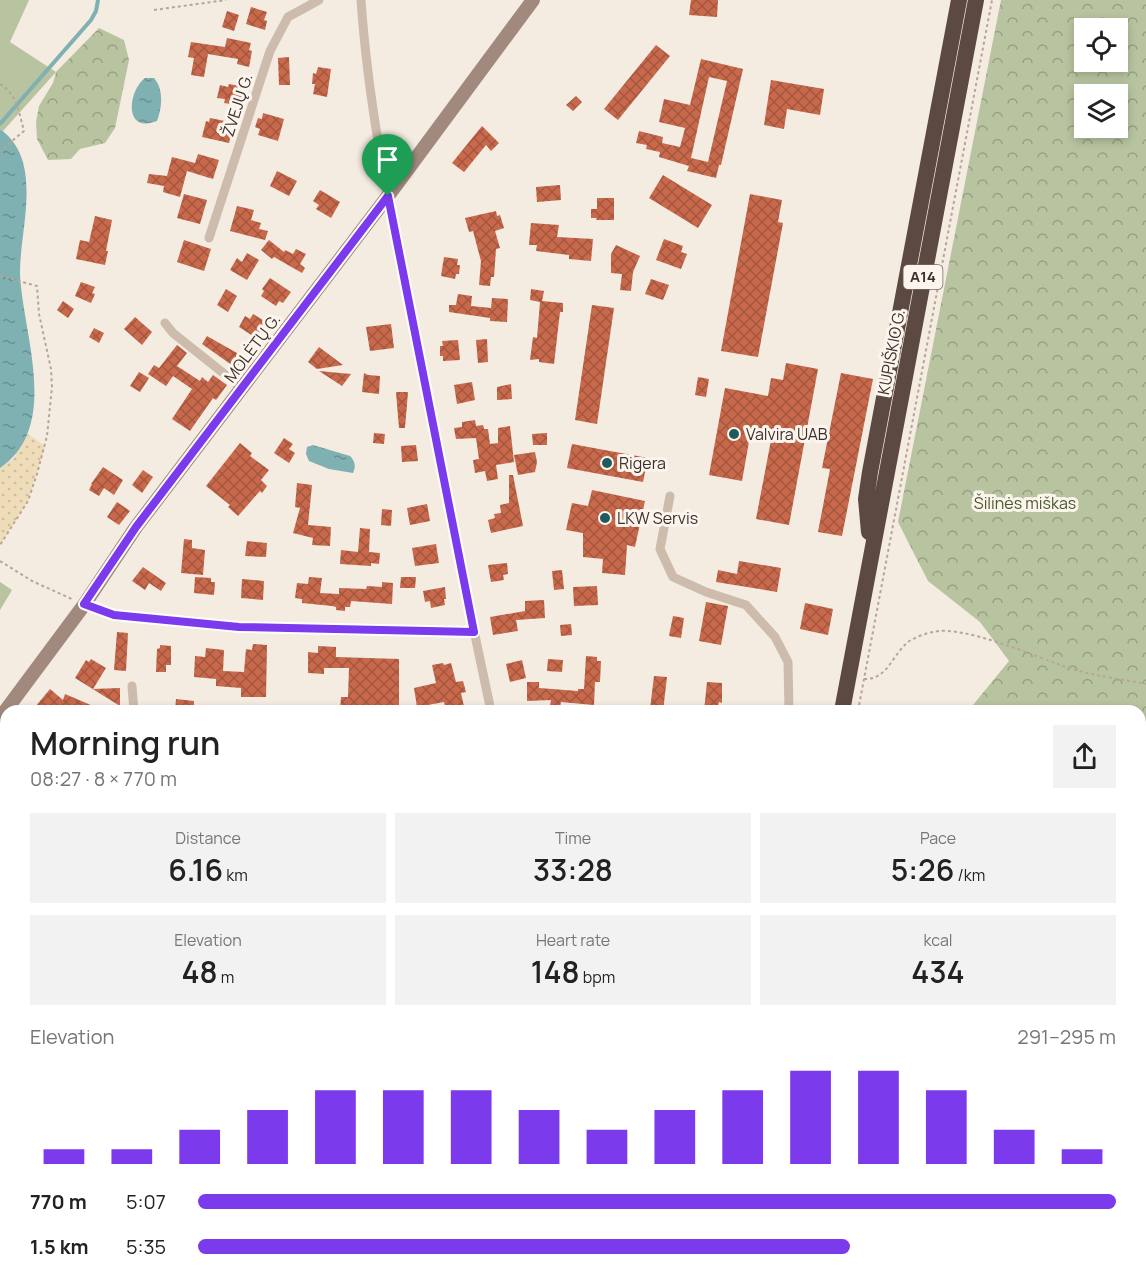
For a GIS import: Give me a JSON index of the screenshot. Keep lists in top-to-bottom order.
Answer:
{
  "streets": {
    "highway": ["A14", "KUPIŠKIO G."],
    "street": ["ŽVEJŲ G.", "MOLĖTŲ G."]
  },
  "parks": ["Šilinės miškas"],
  "places": ["Valvira UAB", "Rigera", "LKW Servis"],
  "page": {
    "heading": ["Morning run", "08:27 · 8 × 770 m"],
    "stats": [
      ["Distance", "6.16 km"],
      ["Time", "33:28"],
      ["Pace", "5:26 /km"],
      ["Elevation", "48 m"],
      ["Heart rate", "148 bpm"],
      ["kcal", "434"]
    ],
    "chart": ["Elevation", "291–295 m"],
    "list": [
      {
        "name": "770 m",
        "note": "5:07"
      },
      {
        "name": "1.5 km",
        "note": "5:35"
      }
    ]
  }
}
